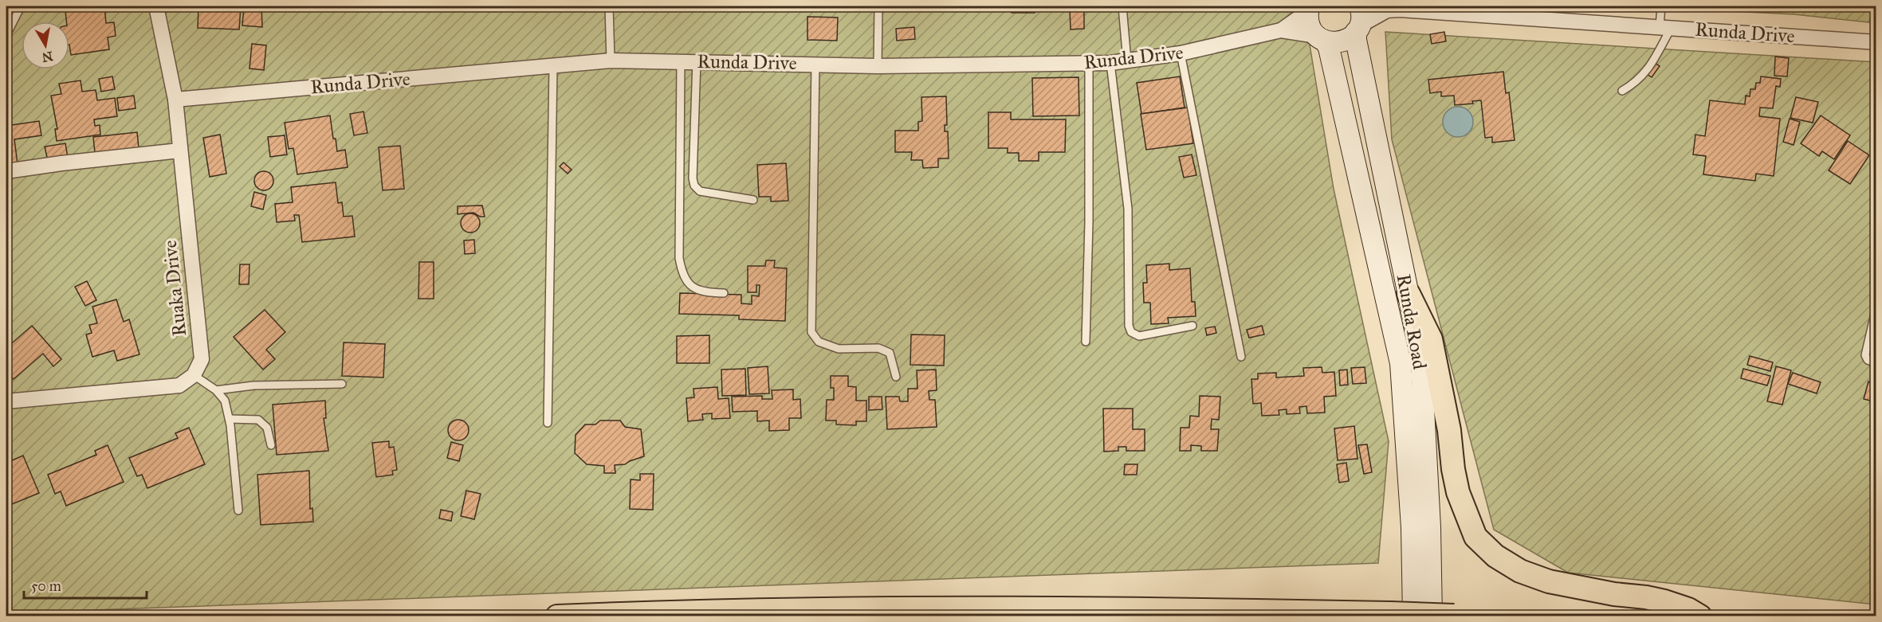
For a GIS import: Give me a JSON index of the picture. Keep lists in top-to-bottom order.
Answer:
{
  "streets": {
    "street": ["Runda Drive", "Ruaka Drive", "Runda Road"]
  },
  "crossings": [
    ["Runda Drive", "Ruaka Drive"],
    ["Runda Drive", "Runda Road"]
  ],
  "scale_bar": "50 m",
  "north": "bottom"
}
